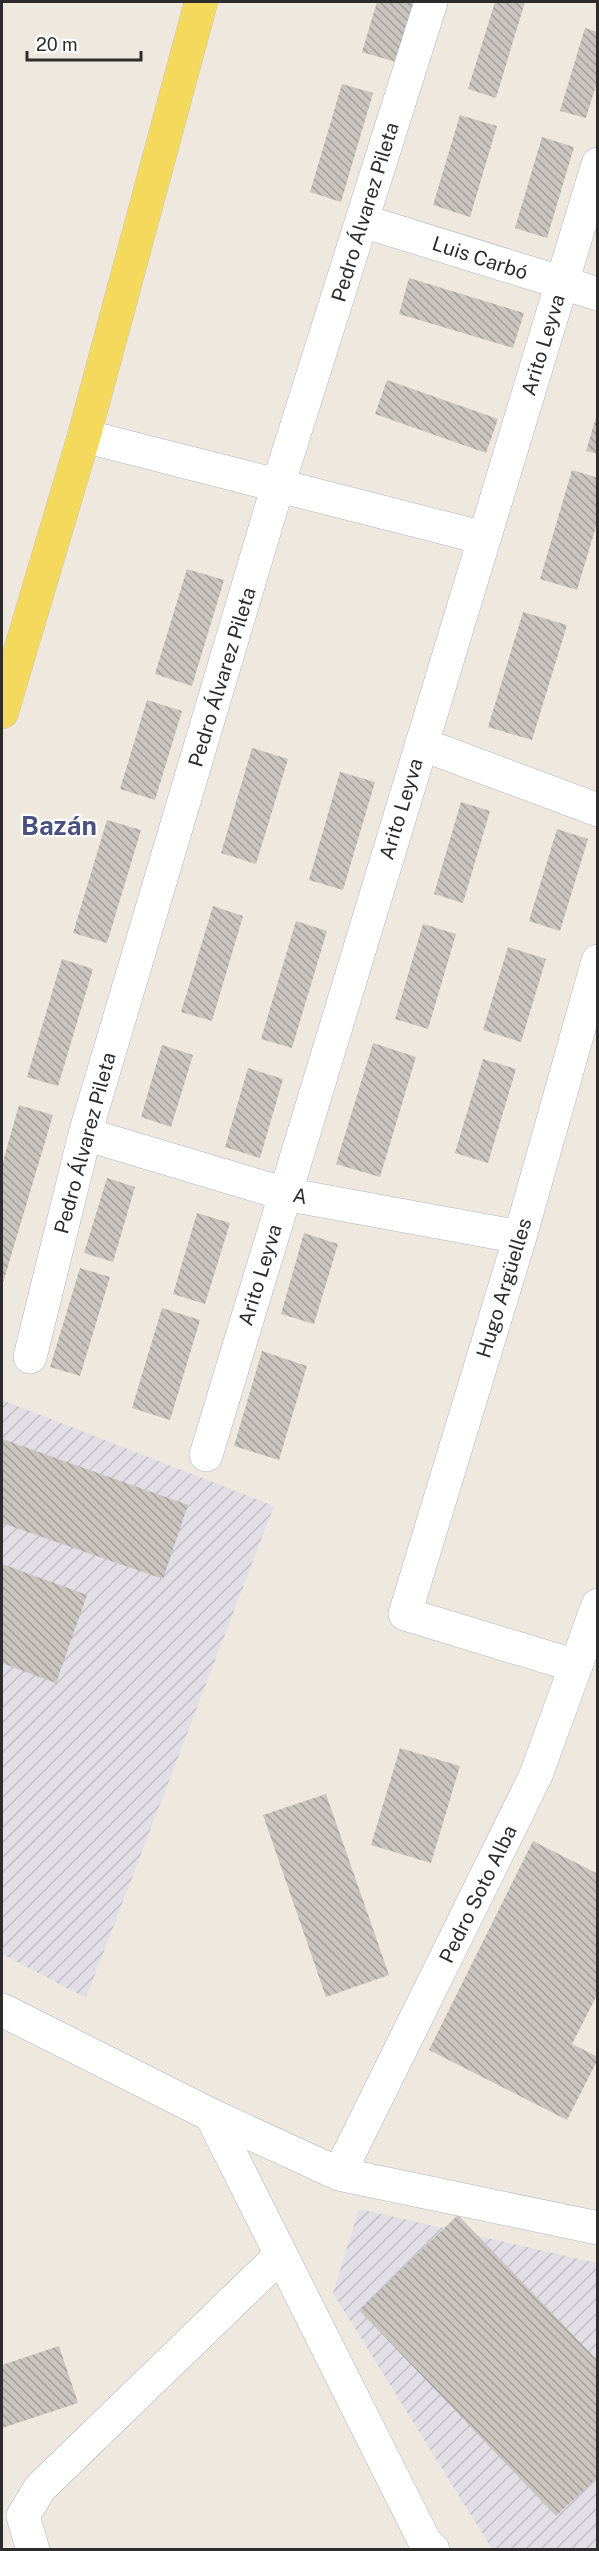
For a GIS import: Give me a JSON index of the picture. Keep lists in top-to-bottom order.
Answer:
{
  "streets": {
    "street": [
      "Pedro Álvarez Pileta",
      "Luis Carbó",
      "Arito Leyva",
      "A",
      "Hugo Argüelles",
      "Pedro Soto Alba"
    ]
  },
  "crossings": [
    ["Pedro Álvarez Pileta", "Luis Carbó"],
    ["Pedro Álvarez Pileta", "A"],
    ["Luis Carbó", "Arito Leyva"],
    ["Arito Leyva", "A"],
    ["A", "Hugo Argüelles"],
    ["Hugo Argüelles", "Pedro Soto Alba"]
  ],
  "districts": ["Bazán"],
  "scale_bar": "20 m"
}
